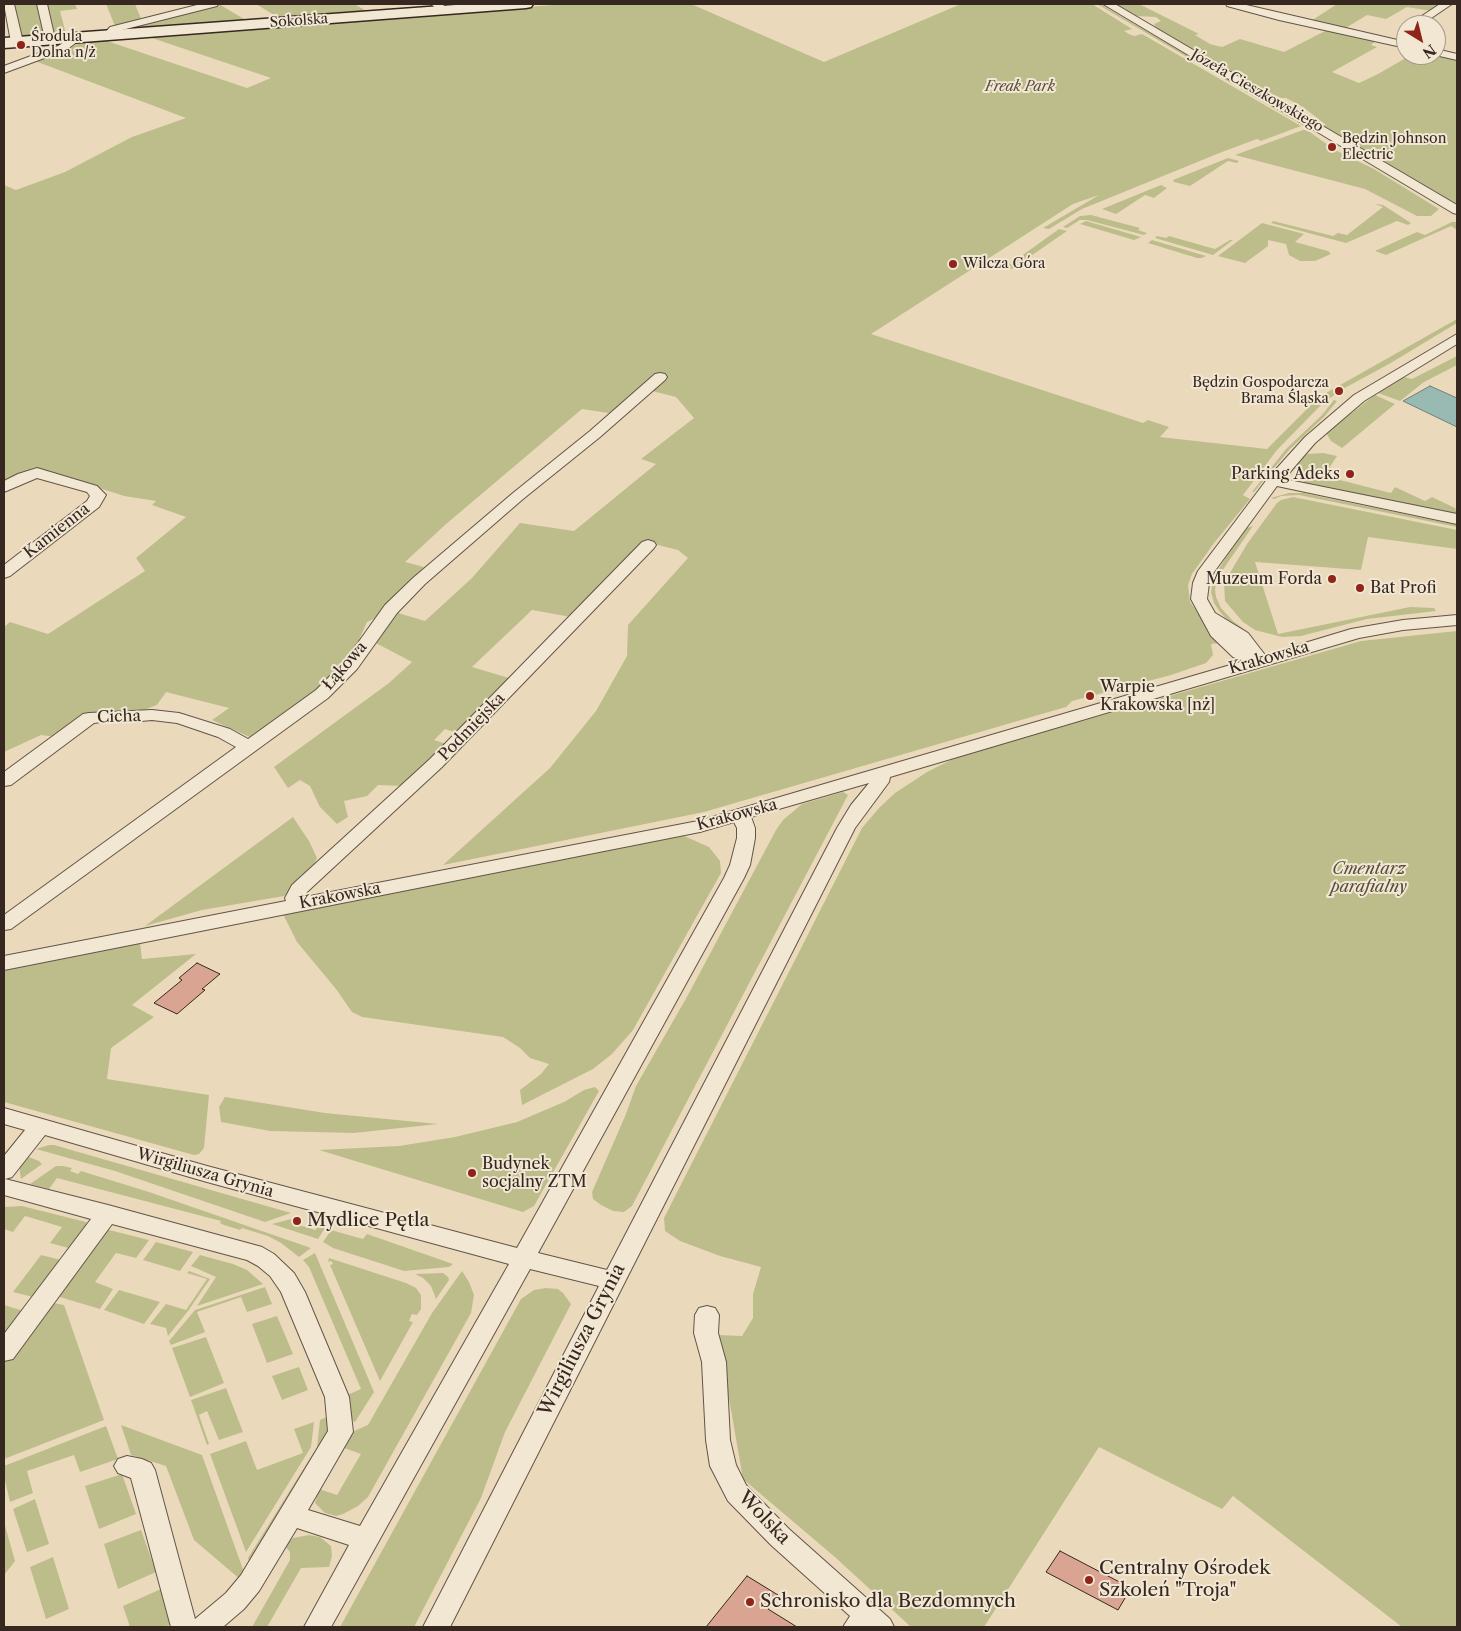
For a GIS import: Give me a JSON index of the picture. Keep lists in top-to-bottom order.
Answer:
{
  "streets": {
    "street": [
      "Sokolska",
      "Józefa Cieszkowskiego",
      "Kamienna",
      "Krakowska",
      "Łąkowa",
      "Cicha",
      "Podmiejska",
      "Wirgiliusza Grynia",
      "Wolska"
    ]
  },
  "crossings": [
    ["Krakowska", "Podmiejska"],
    ["Krakowska", "Wirgiliusza Grynia"],
    ["Łąkowa", "Cicha"]
  ],
  "parks": ["Freak Park", "Cmentarz parafialny"],
  "places": [
    "Środula Dolna n/ż",
    "Będzin Johnson Electric",
    "Wilcza Góra",
    "Będzin Gospodarcza Brama Śląska",
    "Parking Adeks",
    "Muzeum Forda",
    "Bat Profi",
    "Warpie Krakowska [nż]",
    "Budynek socjalny ZTM",
    "Mydlice Pętla",
    "Centralny Ośrodek Szkoleń \"Troja\"",
    "Schronisko dla Bezdomnych"
  ],
  "north": "bottom right"
}
